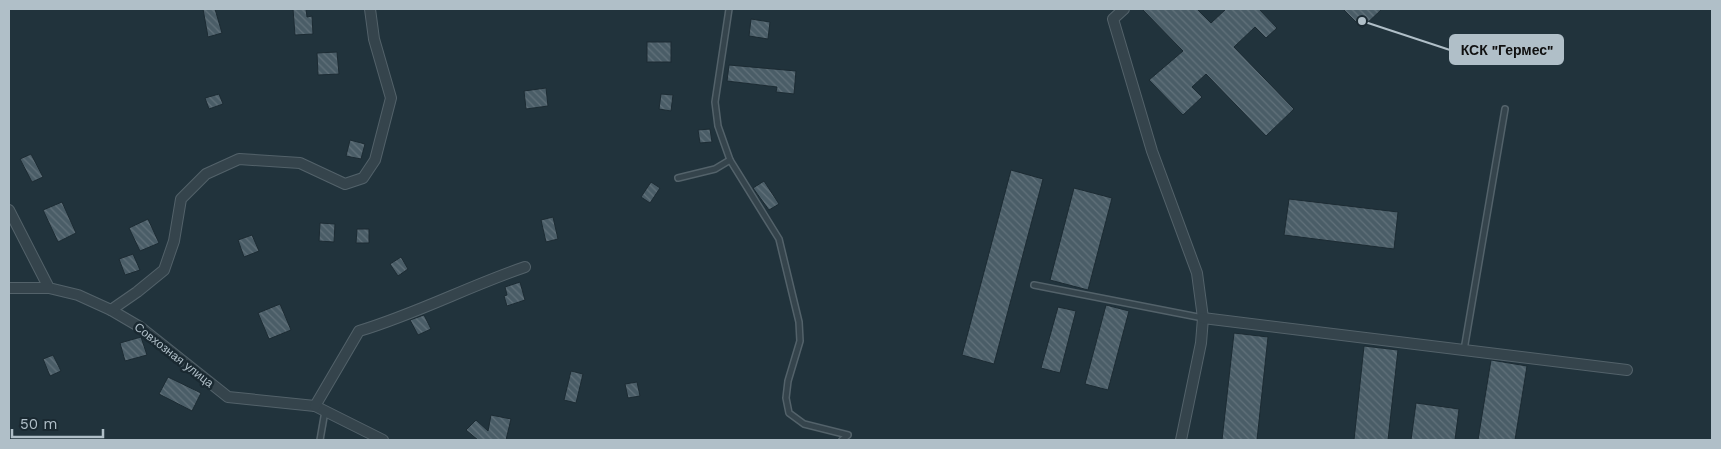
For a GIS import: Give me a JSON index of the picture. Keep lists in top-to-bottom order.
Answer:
{
  "streets": {
    "street": ["Совхозная улица"]
  },
  "places": ["КСК \"Гермес\""],
  "scale_bar": "50 m"
}
